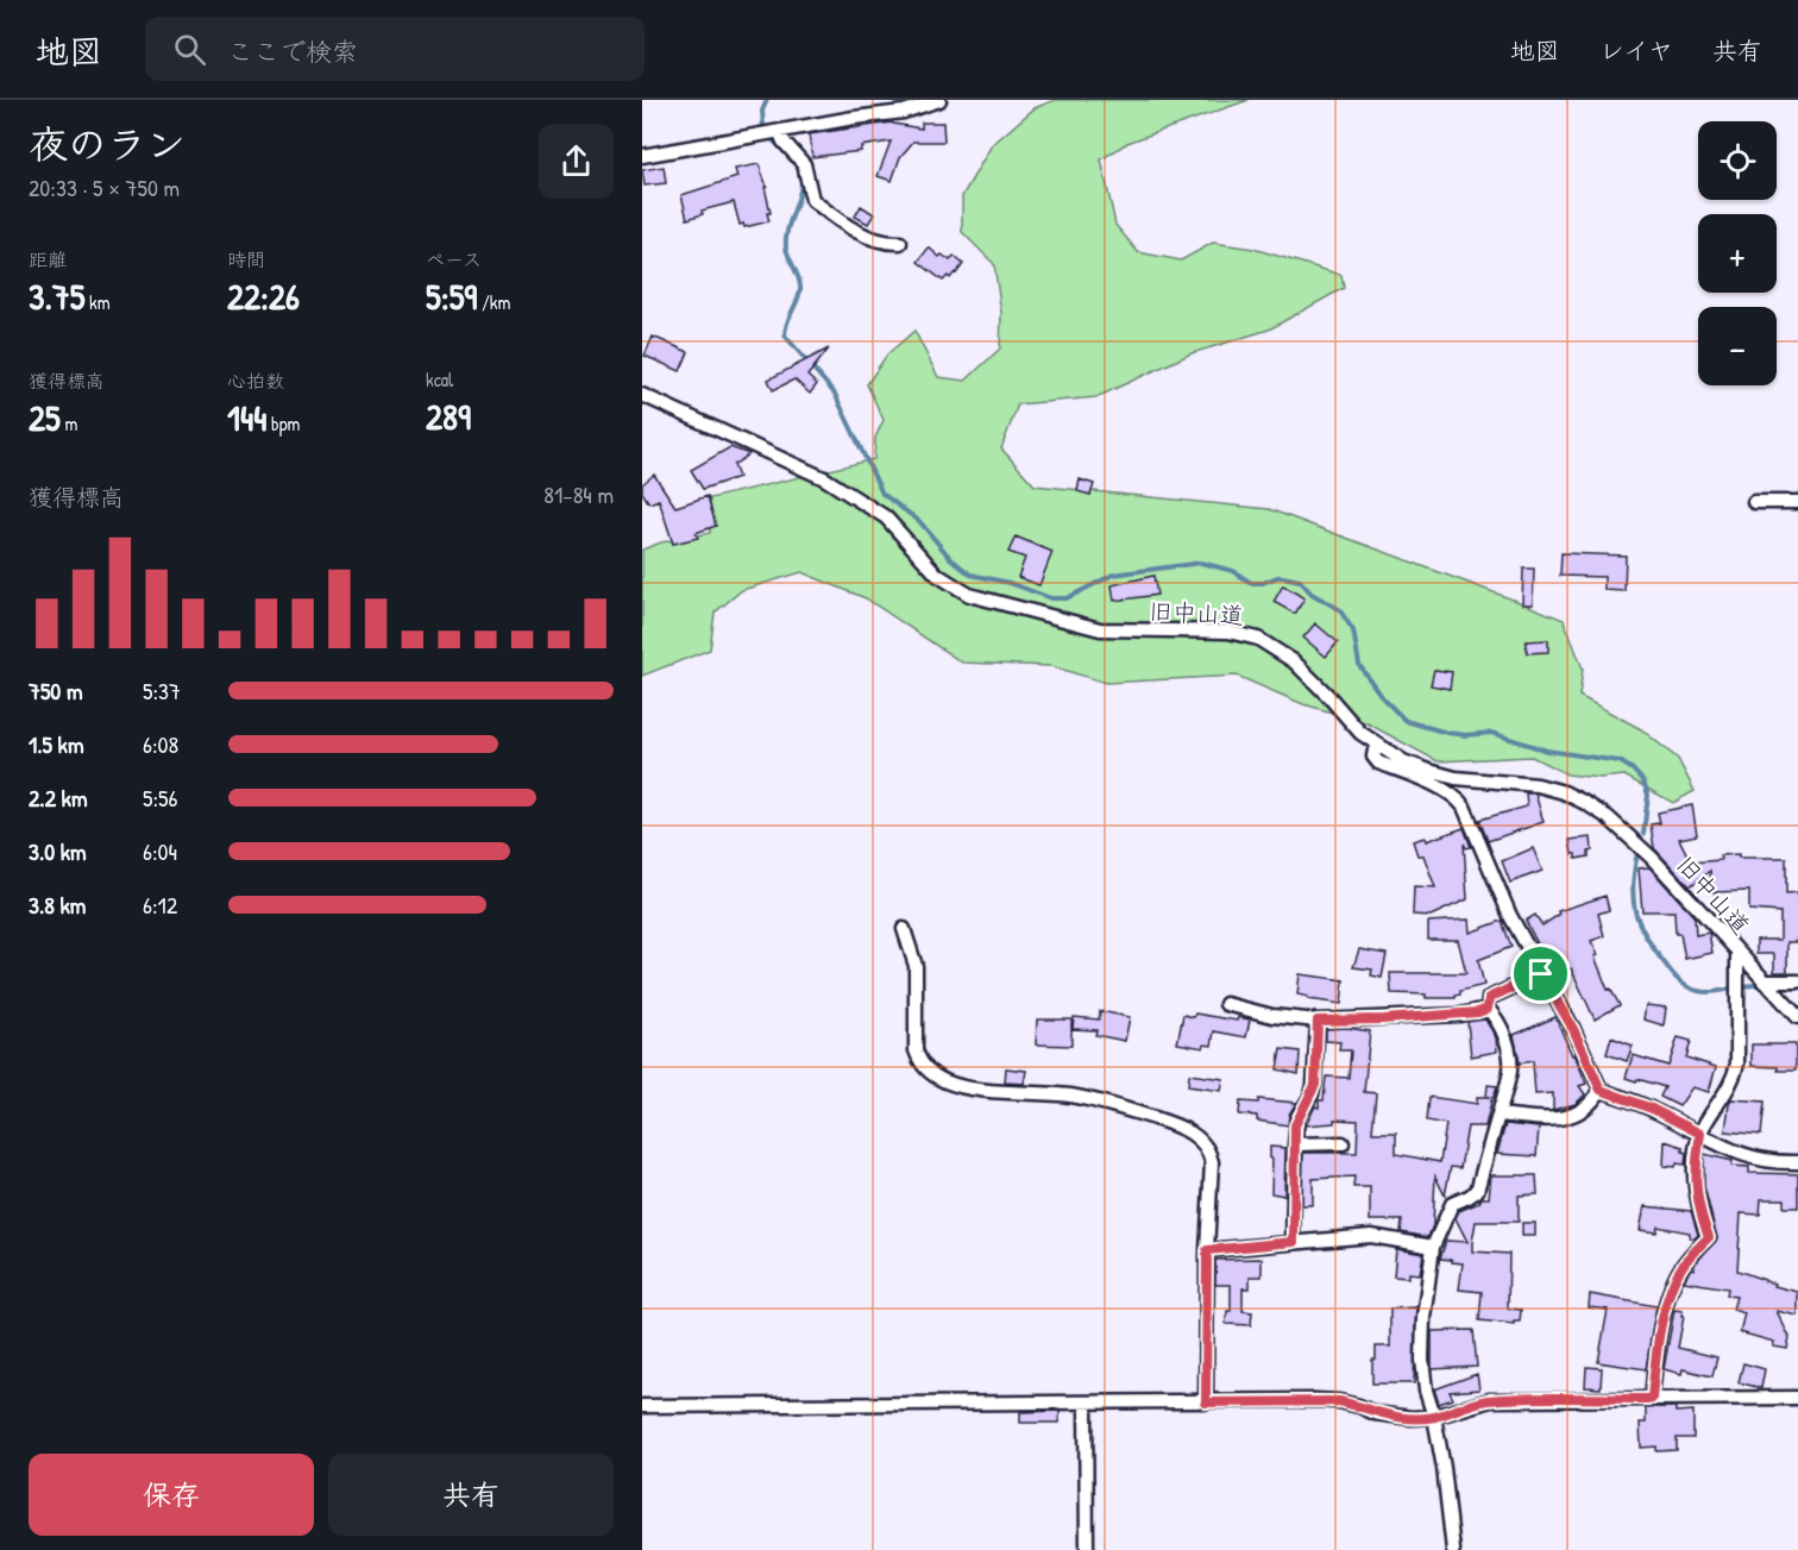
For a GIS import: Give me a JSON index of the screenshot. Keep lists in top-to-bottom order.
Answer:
{
  "streets": {
    "street": ["旧中山道"]
  },
  "page": {
    "header": "地図",
    "search": "ここで検索",
    "nav": ["地図", "レイヤ", "共有"],
    "heading": ["夜のラン", "20:33 · 5 × 750 m"],
    "map_buttons": ["+", "−"],
    "stats": [
      ["距離", "3.75 km"],
      ["時間", "22:26"],
      ["ペース", "5:59 /km"],
      ["獲得標高", "25 m"],
      ["心拍数", "144 bpm"],
      ["kcal", "289"]
    ],
    "chart": ["獲得標高", "81–84 m"],
    "list": [
      {
        "name": "750 m",
        "note": "5:37"
      },
      {
        "name": "1.5 km",
        "note": "6:08"
      },
      {
        "name": "2.2 km",
        "note": "5:56"
      },
      {
        "name": "3.0 km",
        "note": "6:04"
      },
      {
        "name": "3.8 km",
        "note": "6:12"
      }
    ],
    "buttons": ["保存", "共有"]
  }
}
